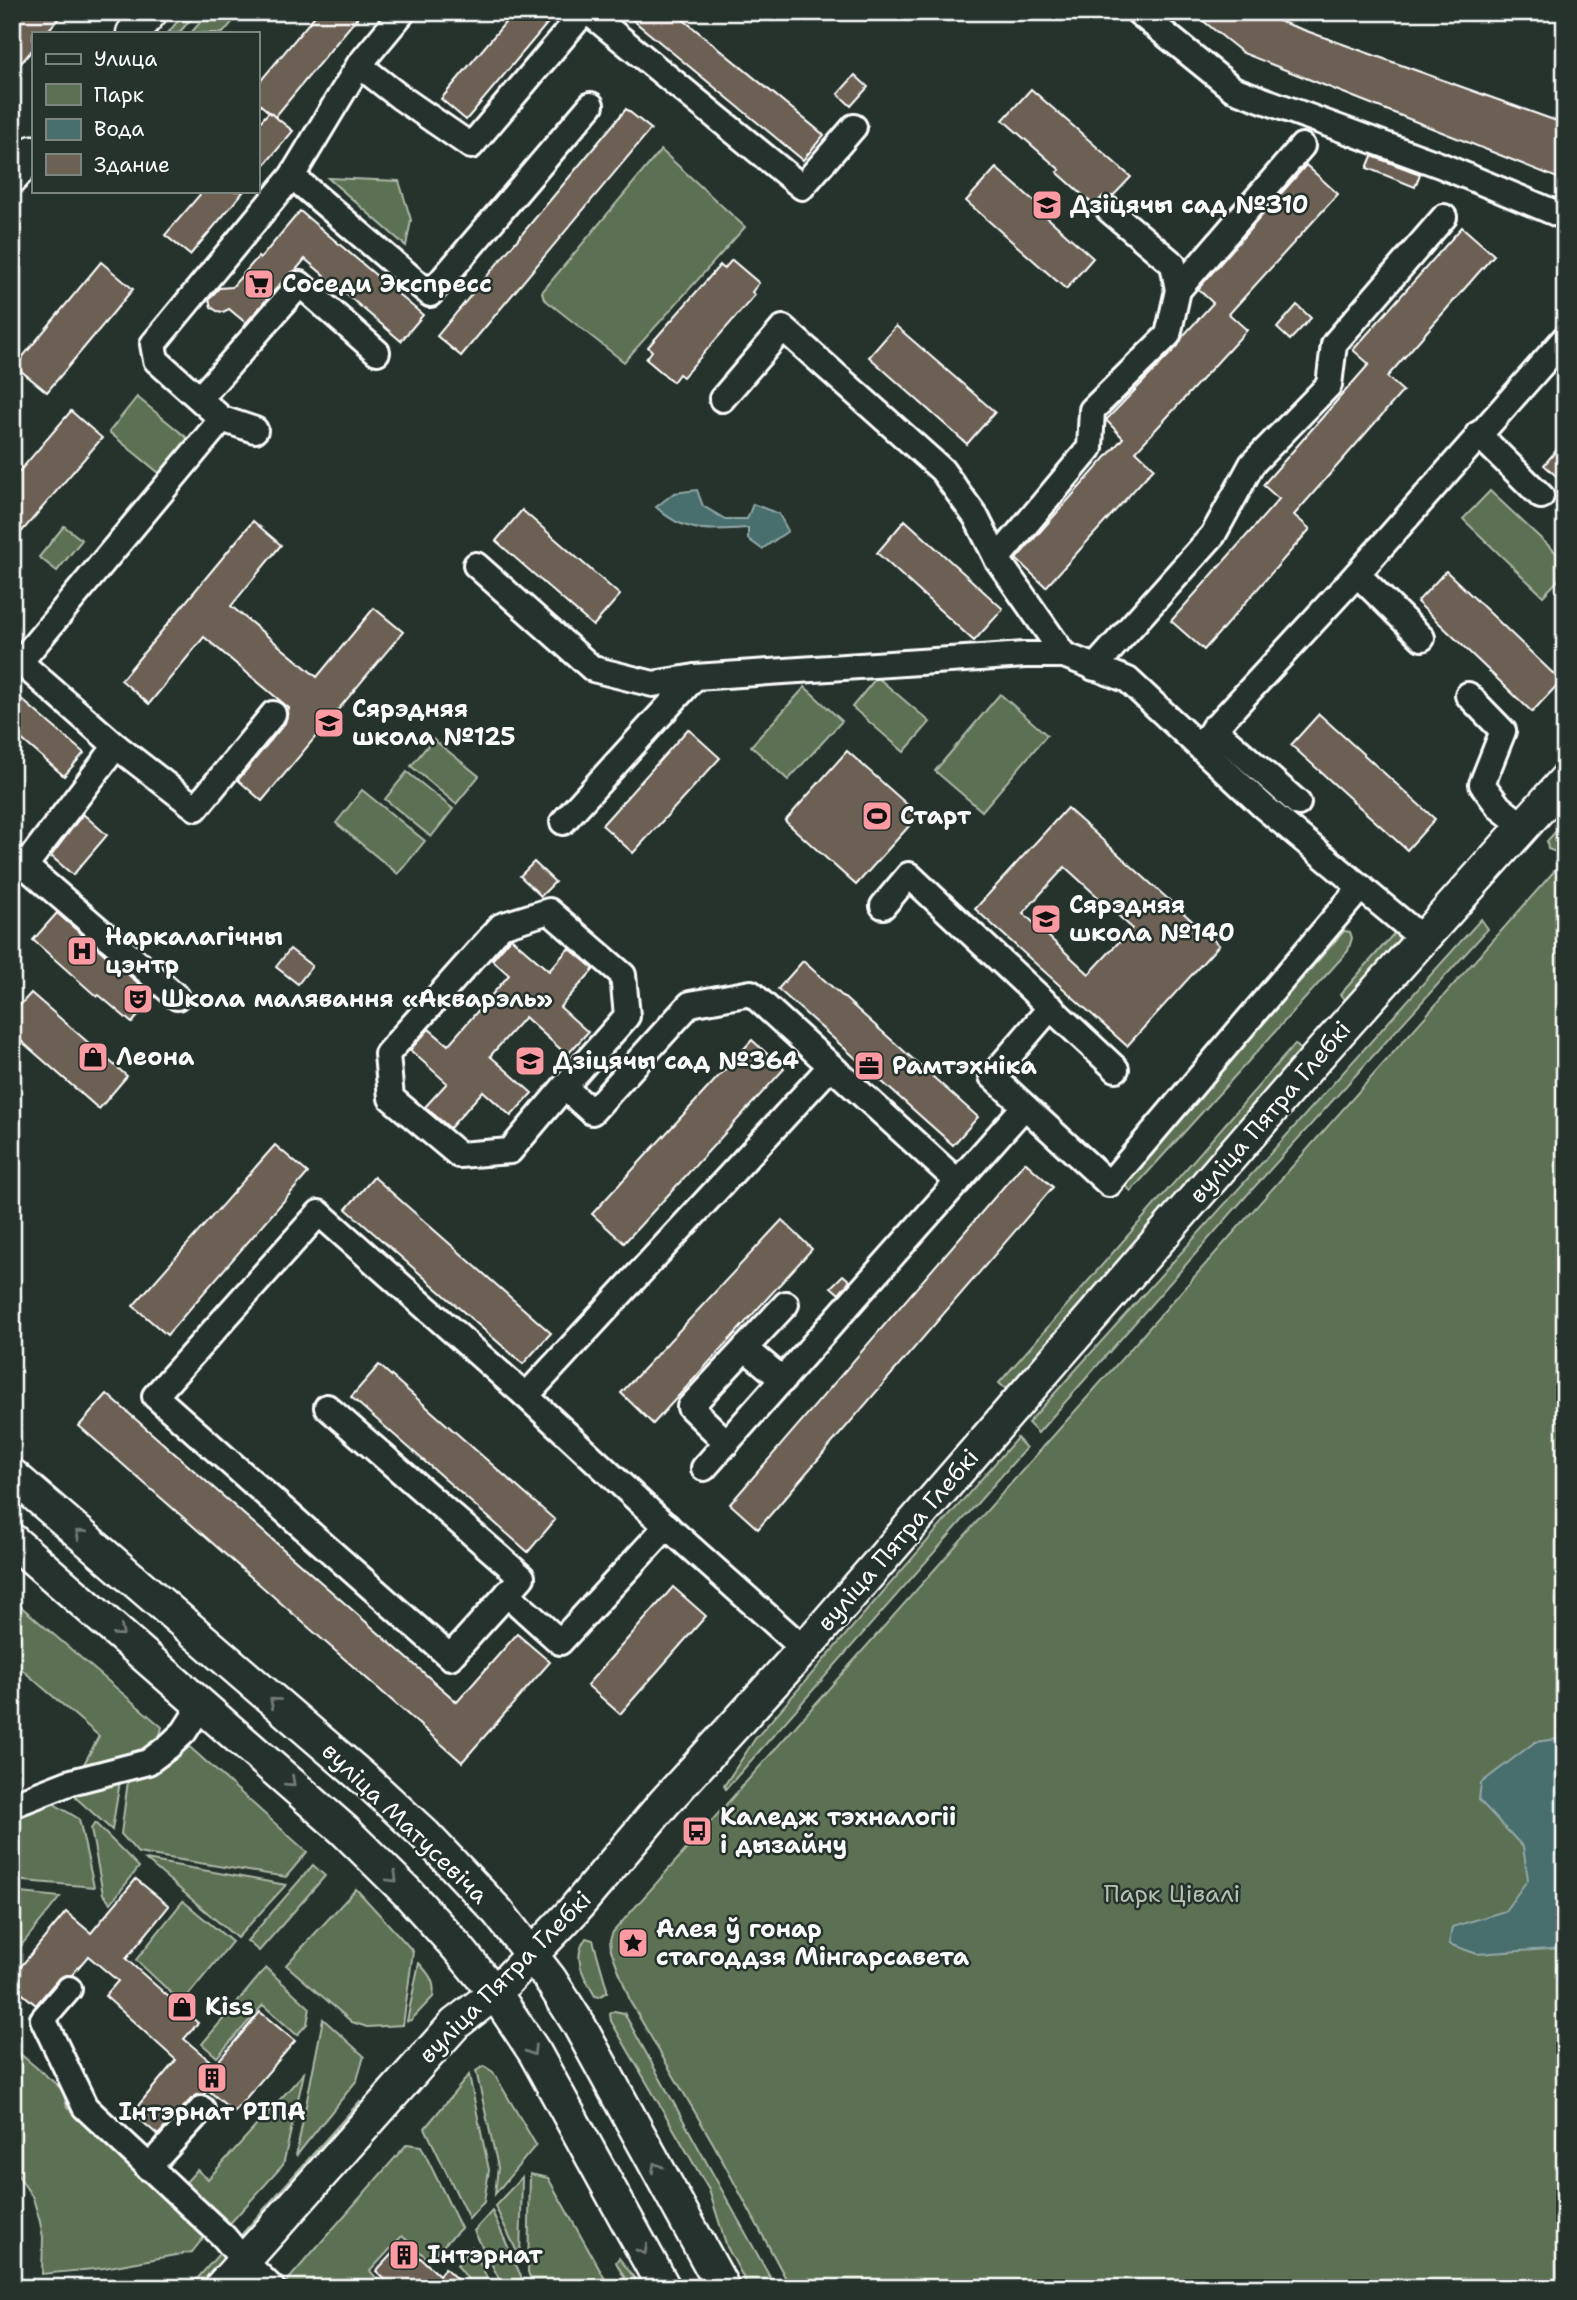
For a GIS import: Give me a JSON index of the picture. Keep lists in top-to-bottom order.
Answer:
{
  "streets": {
    "main road": ["вуліца Пятра Глебкі", "вуліца Матусевіча"]
  },
  "crossings": [
    ["вуліца Пятра Глебкі", "вуліца Матусевіча"]
  ],
  "parks": ["Парк Цівалі"],
  "places": {
    "school or university": [
      "Дзіцячы сад №310",
      "Сярэдняя школа №125",
      "Сярэдняя школа №140",
      "Дзіцячы сад №364"
    ],
    "supermarket": ["Соседи Экспресс"],
    "sports": ["Старт"],
    "hospital": ["Наркалагічны цэнтр"],
    "theatre": ["Школа малявання «Акварэль»"],
    "shop": ["Леона", "Kiss"],
    "office": ["Рамтэхніка"],
    "bus stop": ["Каледж тэхналогіі і дызайну"],
    "place": ["Алея ў гонар стагоддзя Мінгарсавета"],
    "building": ["Інтэрнат РІПА", "Інтэрнат"]
  },
  "legend": [
    "Улица",
    "Парк",
    "Вода",
    "Здание"
  ]
}
